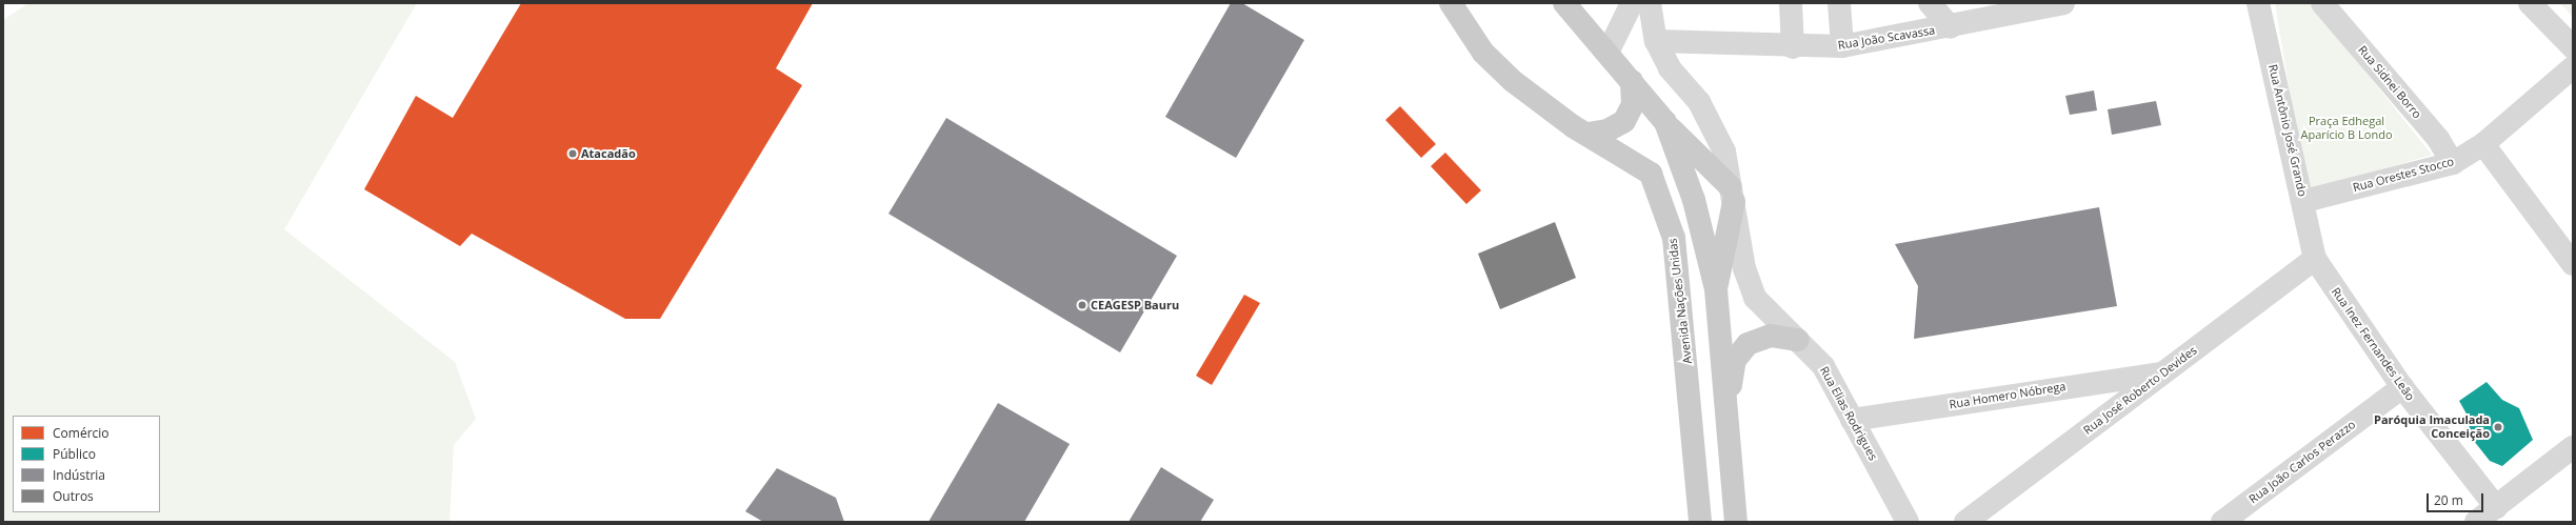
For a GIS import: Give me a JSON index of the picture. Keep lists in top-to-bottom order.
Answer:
{
  "streets": {
    "main road": ["Avenida Nações Unidas"],
    "street": [
      "Rua João Scavassa",
      "Rua Sidnei Borro",
      "Rua Antônio José Grando",
      "Rua Orestes Stocco",
      "Rua Inez Fernandes Leão",
      "Rua José Roberto Devides",
      "Rua Homero Nóbrega",
      "Rua Elias Rodrigues",
      "Rua João Carlos Perazzo"
    ]
  },
  "crossings": [
    ["Rua João Scavassa", "Rua Elias Rodrigues"],
    ["Rua Sidnei Borro", "Rua Orestes Stocco"],
    ["Rua Antônio José Grando", "Rua Orestes Stocco"],
    ["Rua Antônio José Grando", "Rua Inez Fernandes Leão"],
    ["Rua Antônio José Grando", "Rua José Roberto Devides"],
    ["Rua Inez Fernandes Leão", "Rua José Roberto Devides"],
    ["Rua Inez Fernandes Leão", "Rua João Carlos Perazzo"],
    ["Rua José Roberto Devides", "Rua Homero Nóbrega"],
    ["Rua Homero Nóbrega", "Rua Elias Rodrigues"]
  ],
  "parks": ["Praça Edhegal Aparício B Londo"],
  "places": ["Atacadão", "CEAGESP Bauru", "Paróquia Imaculada Conceição"],
  "legend": [
    "Comércio",
    "Público",
    "Indústria",
    "Outros"
  ],
  "scale_bar": "20 m"
}
